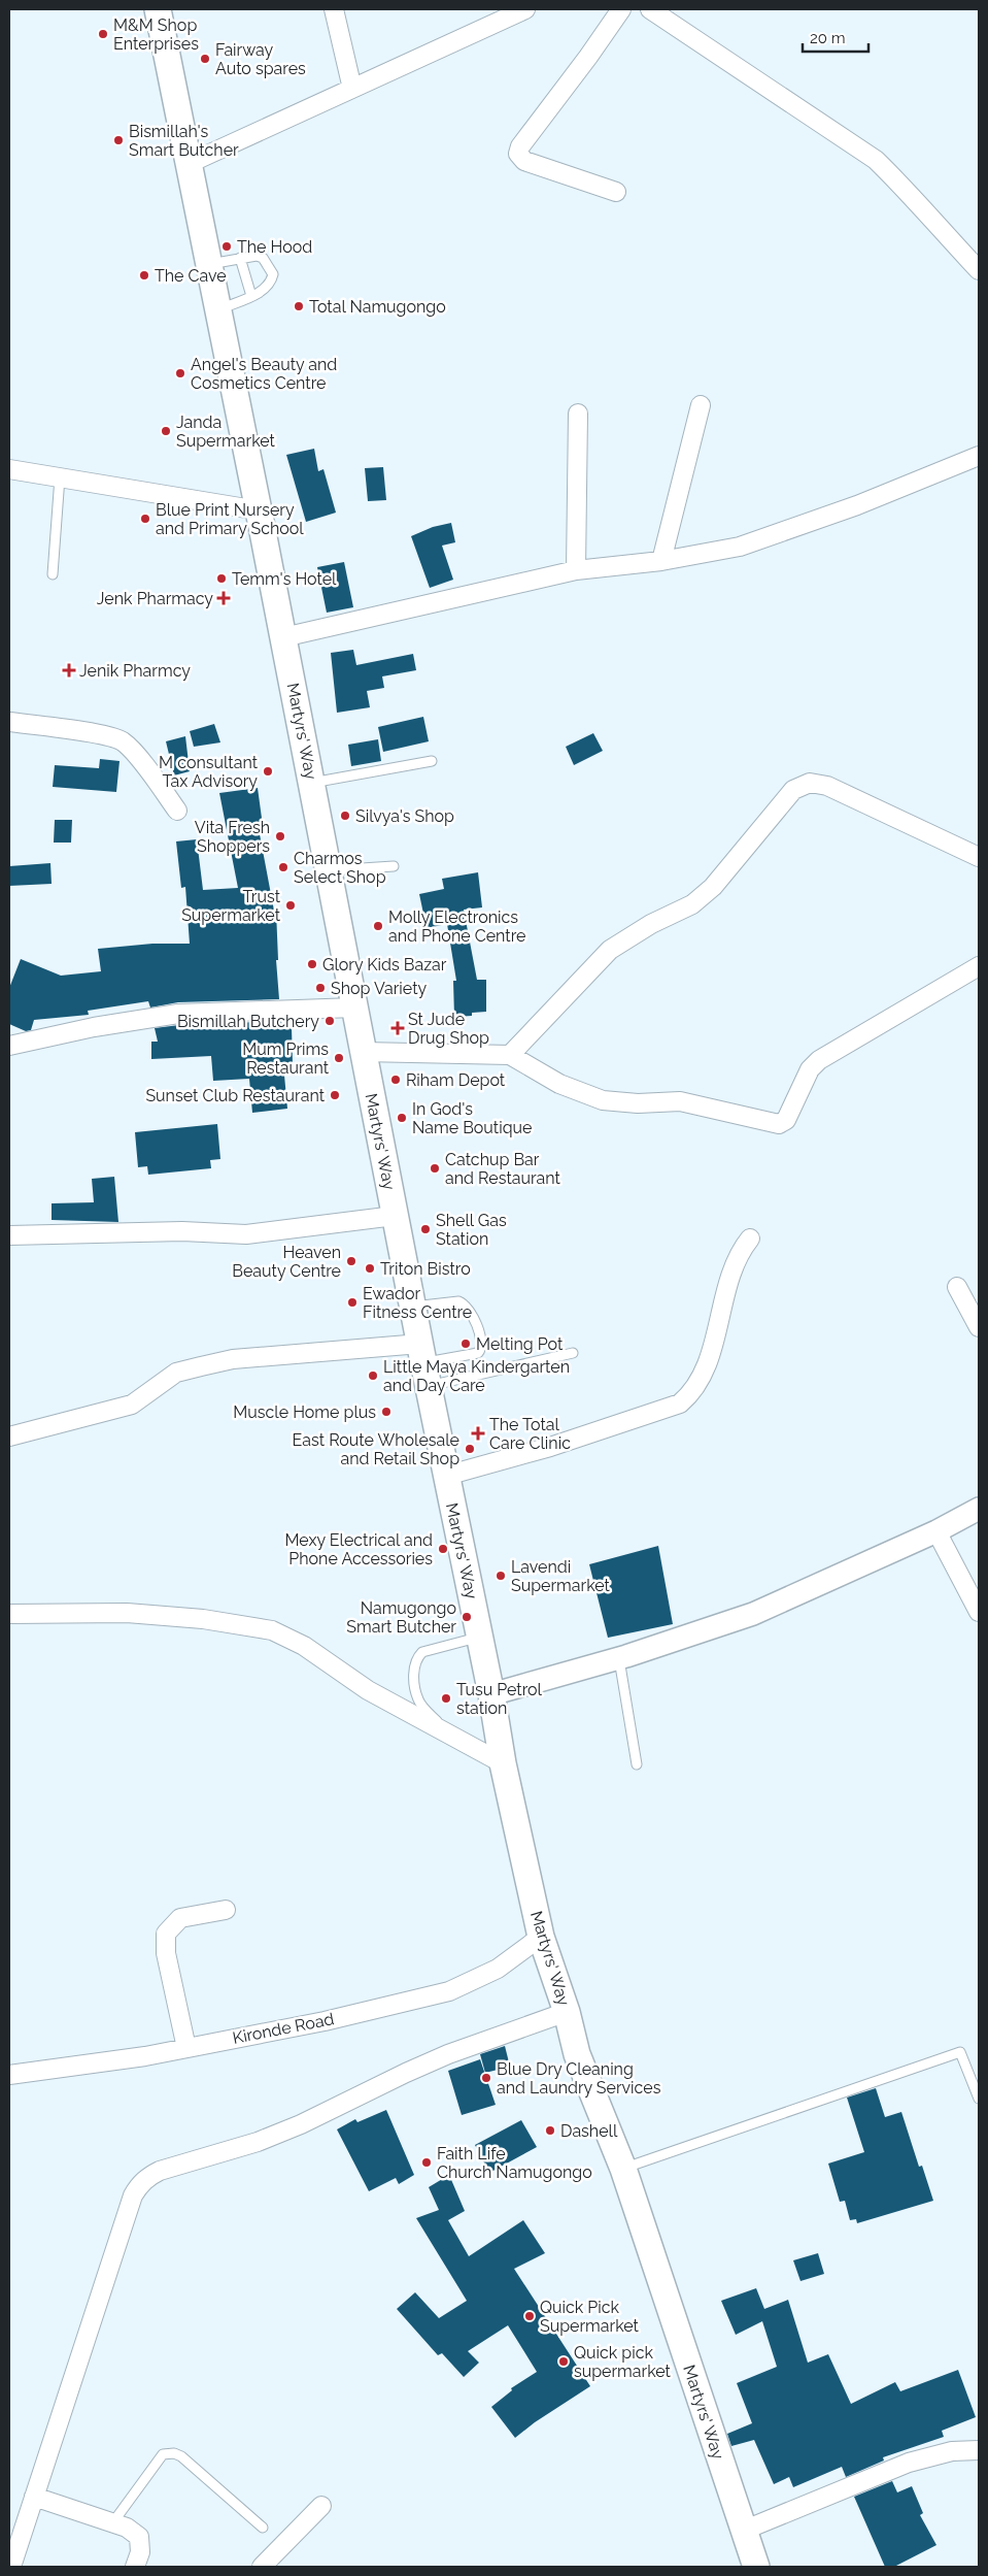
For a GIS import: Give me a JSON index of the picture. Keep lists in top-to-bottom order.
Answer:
{
  "streets": {
    "main road": ["Martyrs' Way"],
    "street": ["Kironde Road"]
  },
  "crossings": [
    ["Martyrs' Way", "Kironde Road"]
  ],
  "places": {
    "other": [
      "M&M Shop Enterprises",
      "Fairway Auto spares",
      "Bismillah's Smart Butcher",
      "The Hood",
      "The Cave",
      "Total Namugongo",
      "Angel's Beauty and Cosmetics Centre",
      "Janda Supermarket",
      "Blue Print Nursery and Primary School",
      "Temm's Hotel",
      "M consultant Tax Advisory",
      "Silvya's Shop",
      "Vita Fresh Shoppers",
      "Charmos Select Shop",
      "Trust Supermarket",
      "Molly Electronics and Phone Centre",
      "Glory Kids Bazar",
      "Shop Variety",
      "Bismillah Butchery",
      "Mum Prims Restaurant",
      "Riham Depot",
      "Sunset Club Restaurant",
      "In God's Name Boutique",
      "Catchup Bar and Restaurant",
      "Shell Gas Station",
      "Heaven Beauty Centre",
      "Triton Bistro",
      "Ewador Fitness Centre",
      "Melting Pot",
      "Little Maya Kindergarten and Day Care",
      "Muscle Home plus",
      "East Route Wholesale and Retail Shop",
      "Mexy Electrical and Phone Accessories",
      "Lavendi Supermarket",
      "Namugongo Smart Butcher",
      "Tusu Petrol station",
      "Blue Dry Cleaning and Laundry Services",
      "Dashell",
      "Faith Life Church Namugongo",
      "Quick Pick Supermarket",
      "Quick pick supermarket"
    ],
    "health": [
      "Jenk Pharmacy",
      "Jenik Pharmcy",
      "St Jude Drug Shop",
      "The Total Care Clinic"
    ]
  },
  "scale_bar": "20 m"
}
